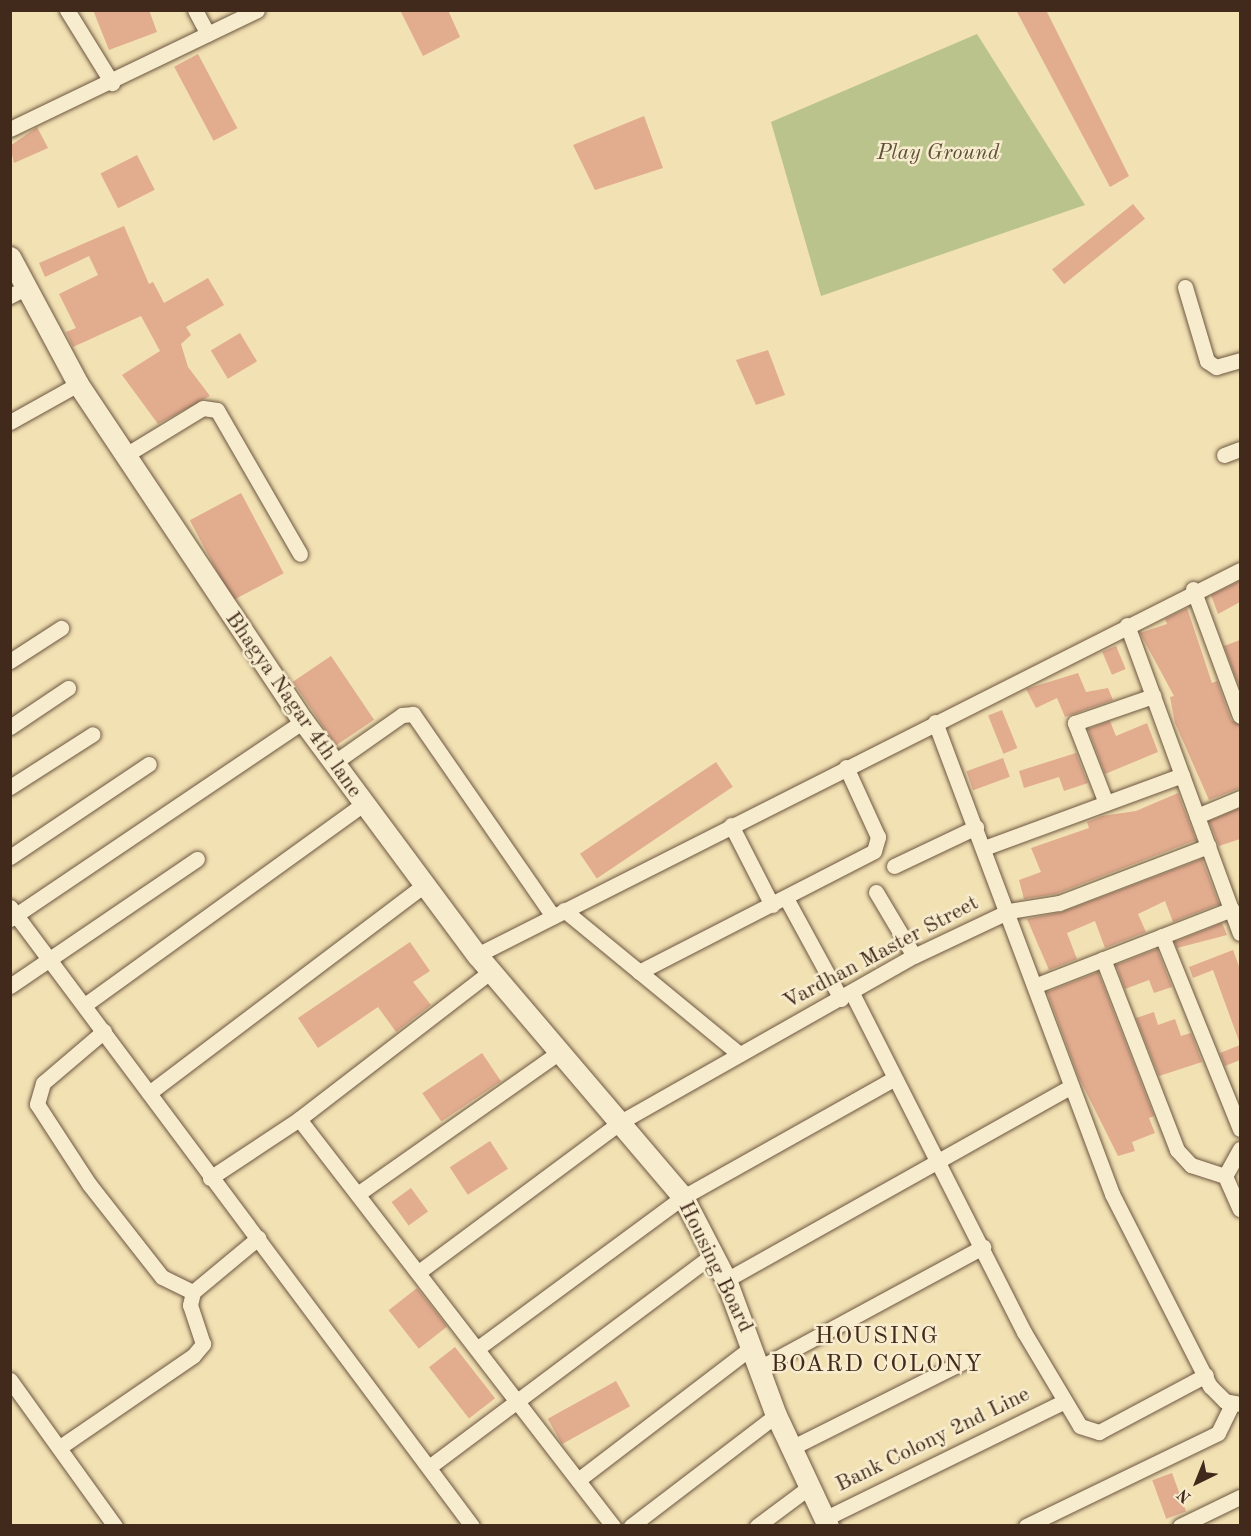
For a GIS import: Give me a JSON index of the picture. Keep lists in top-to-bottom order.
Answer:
{
  "streets": {
    "main road": ["Bhagya Nagar 4th lane", "Housing Board"],
    "street": ["Vardhan Master Street", "Bank Colony 2nd Line"]
  },
  "crossings": [
    ["Bhagya Nagar 4th lane", "Vardhan Master Street"],
    ["Bhagya Nagar 4th lane", "Housing Board"],
    ["Vardhan Master Street", "Housing Board"],
    ["Housing Board", "Bank Colony 2nd Line"]
  ],
  "districts": ["HOUSING BOARD COLONY"],
  "parks": ["Play Ground"],
  "north": "bottom left"
}
